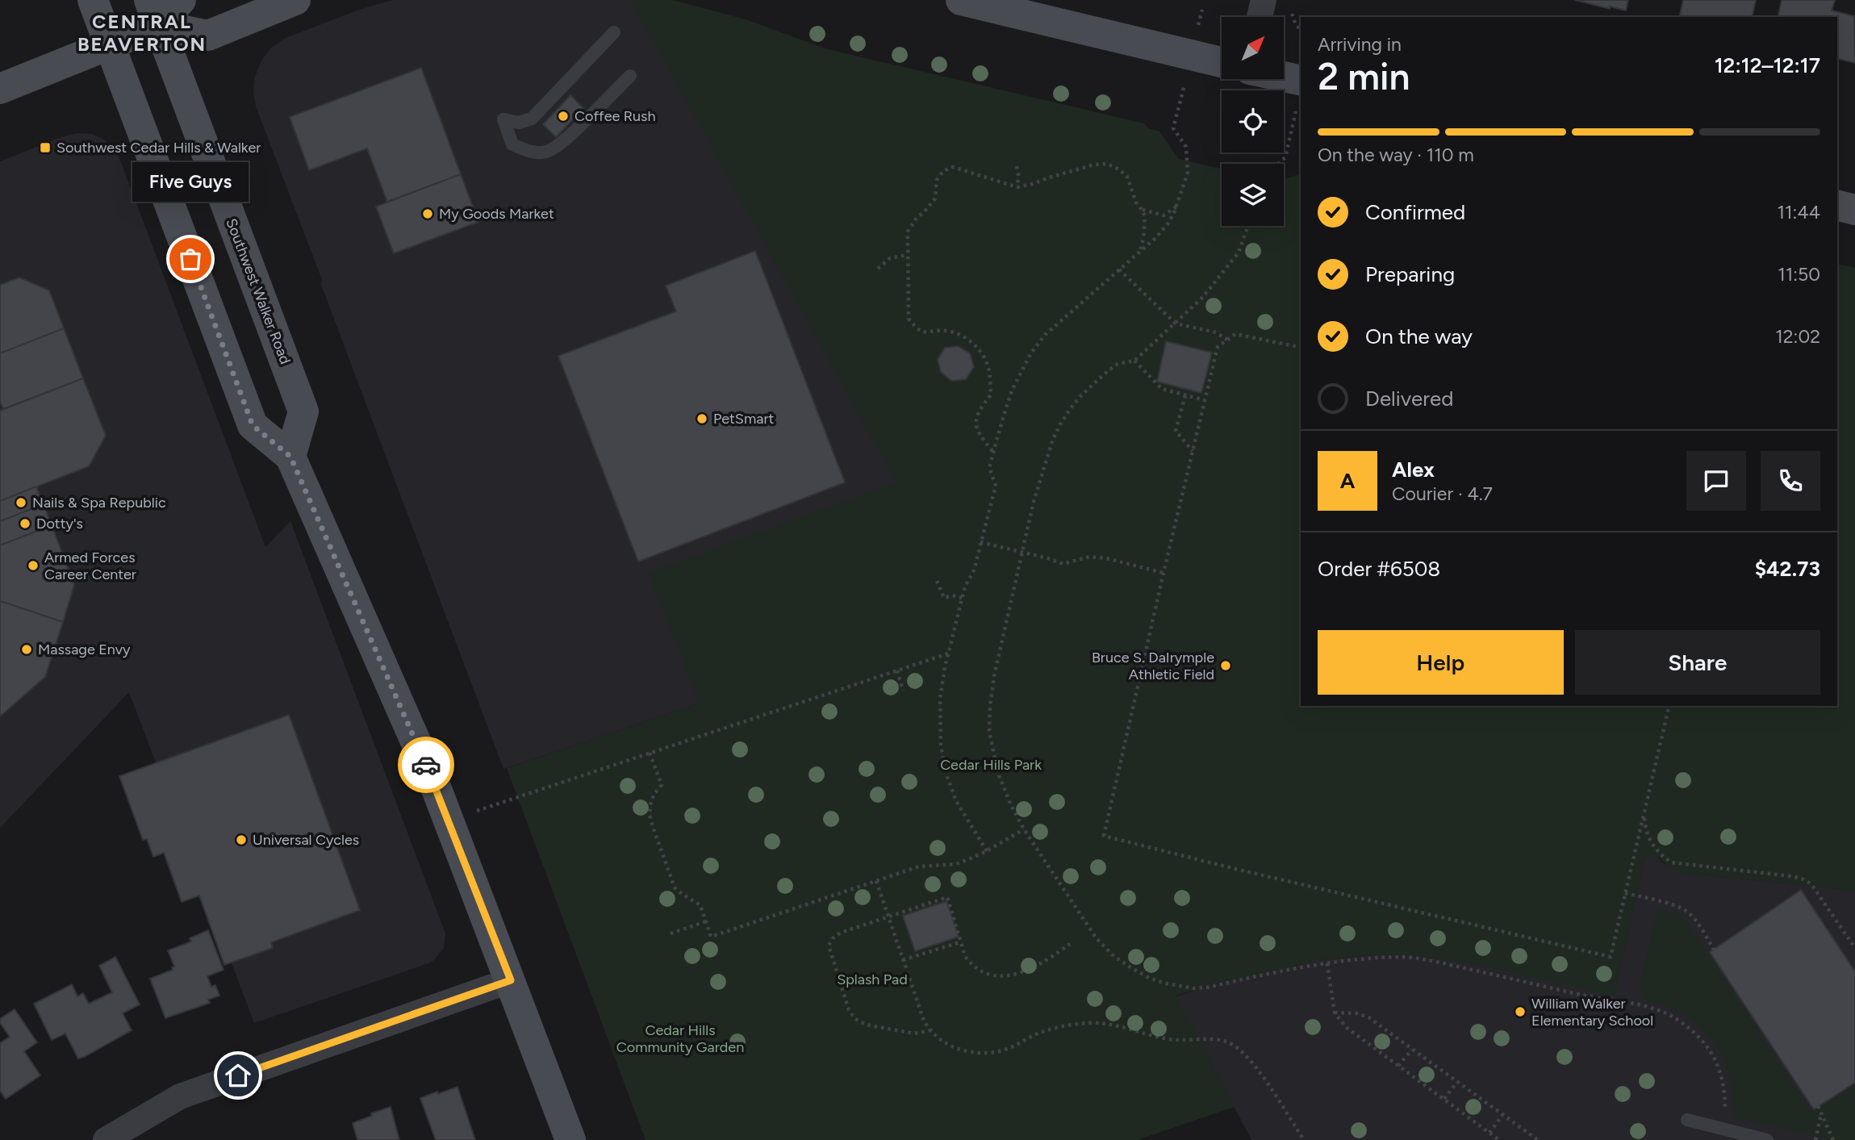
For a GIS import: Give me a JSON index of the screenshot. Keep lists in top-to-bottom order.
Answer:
{
  "streets": {
    "main road": ["Southwest Walker Road"]
  },
  "districts": ["CENTRAL BEAVERTON"],
  "parks": ["Cedar Hills Park", "Splash Pad", "Cedar Hills Community Garden"],
  "places": {
    "other": [
      "Coffee Rush",
      "My Goods Market",
      "Five Guys",
      "PetSmart",
      "Nails & Spa Republic",
      "Dotty's",
      "Armed Forces Career Center",
      "Massage Envy",
      "Bruce S. DaIrymple Athletic Field",
      "Universal Cycles",
      "William Walker Elementary School"
    ],
    "transit": ["Southwest Cedar Hills & Walker"]
  },
  "north": "top right",
  "page": {
    "heading": ["2 min", "Arriving in", "12:12–12:17"],
    "panel": [
      "Alex",
      "Courier · 4.7",
      "Order #6508",
      "$42.73"
    ],
    "bar": "On the way · 110 m",
    "bubble": "Five Guys",
    "list": [
      ["Confirmed", "11:44"],
      ["Preparing", "11:50"],
      ["On the way", "12:02"],
      "Delivered"
    ],
    "round": "A",
    "buttons": ["Help", "Share"]
  }
}
